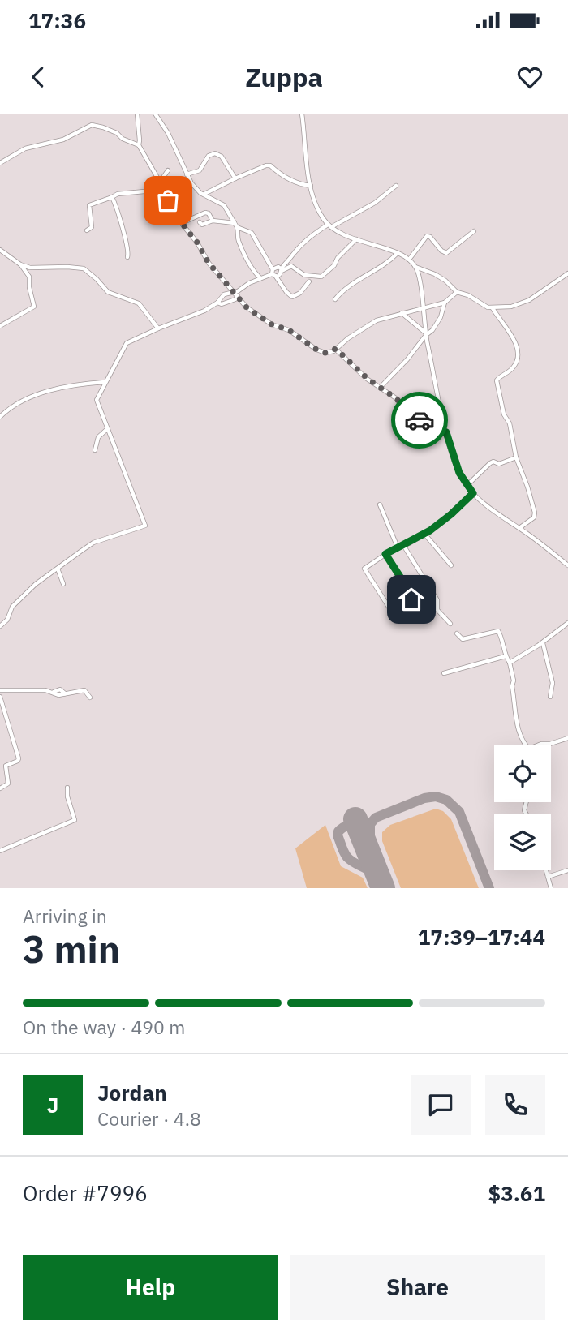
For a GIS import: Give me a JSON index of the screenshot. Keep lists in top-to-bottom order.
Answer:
{
  "page": {
    "status": "17:36",
    "header": "Zuppa",
    "heading": ["3 min", "Arriving in", "17:39–17:44"],
    "panel": [
      "Jordan",
      "Courier · 4.8",
      "Order #7996",
      "$3.61"
    ],
    "bar": "On the way · 490 m",
    "round": "J",
    "buttons": ["Help", "Share"]
  }
}
